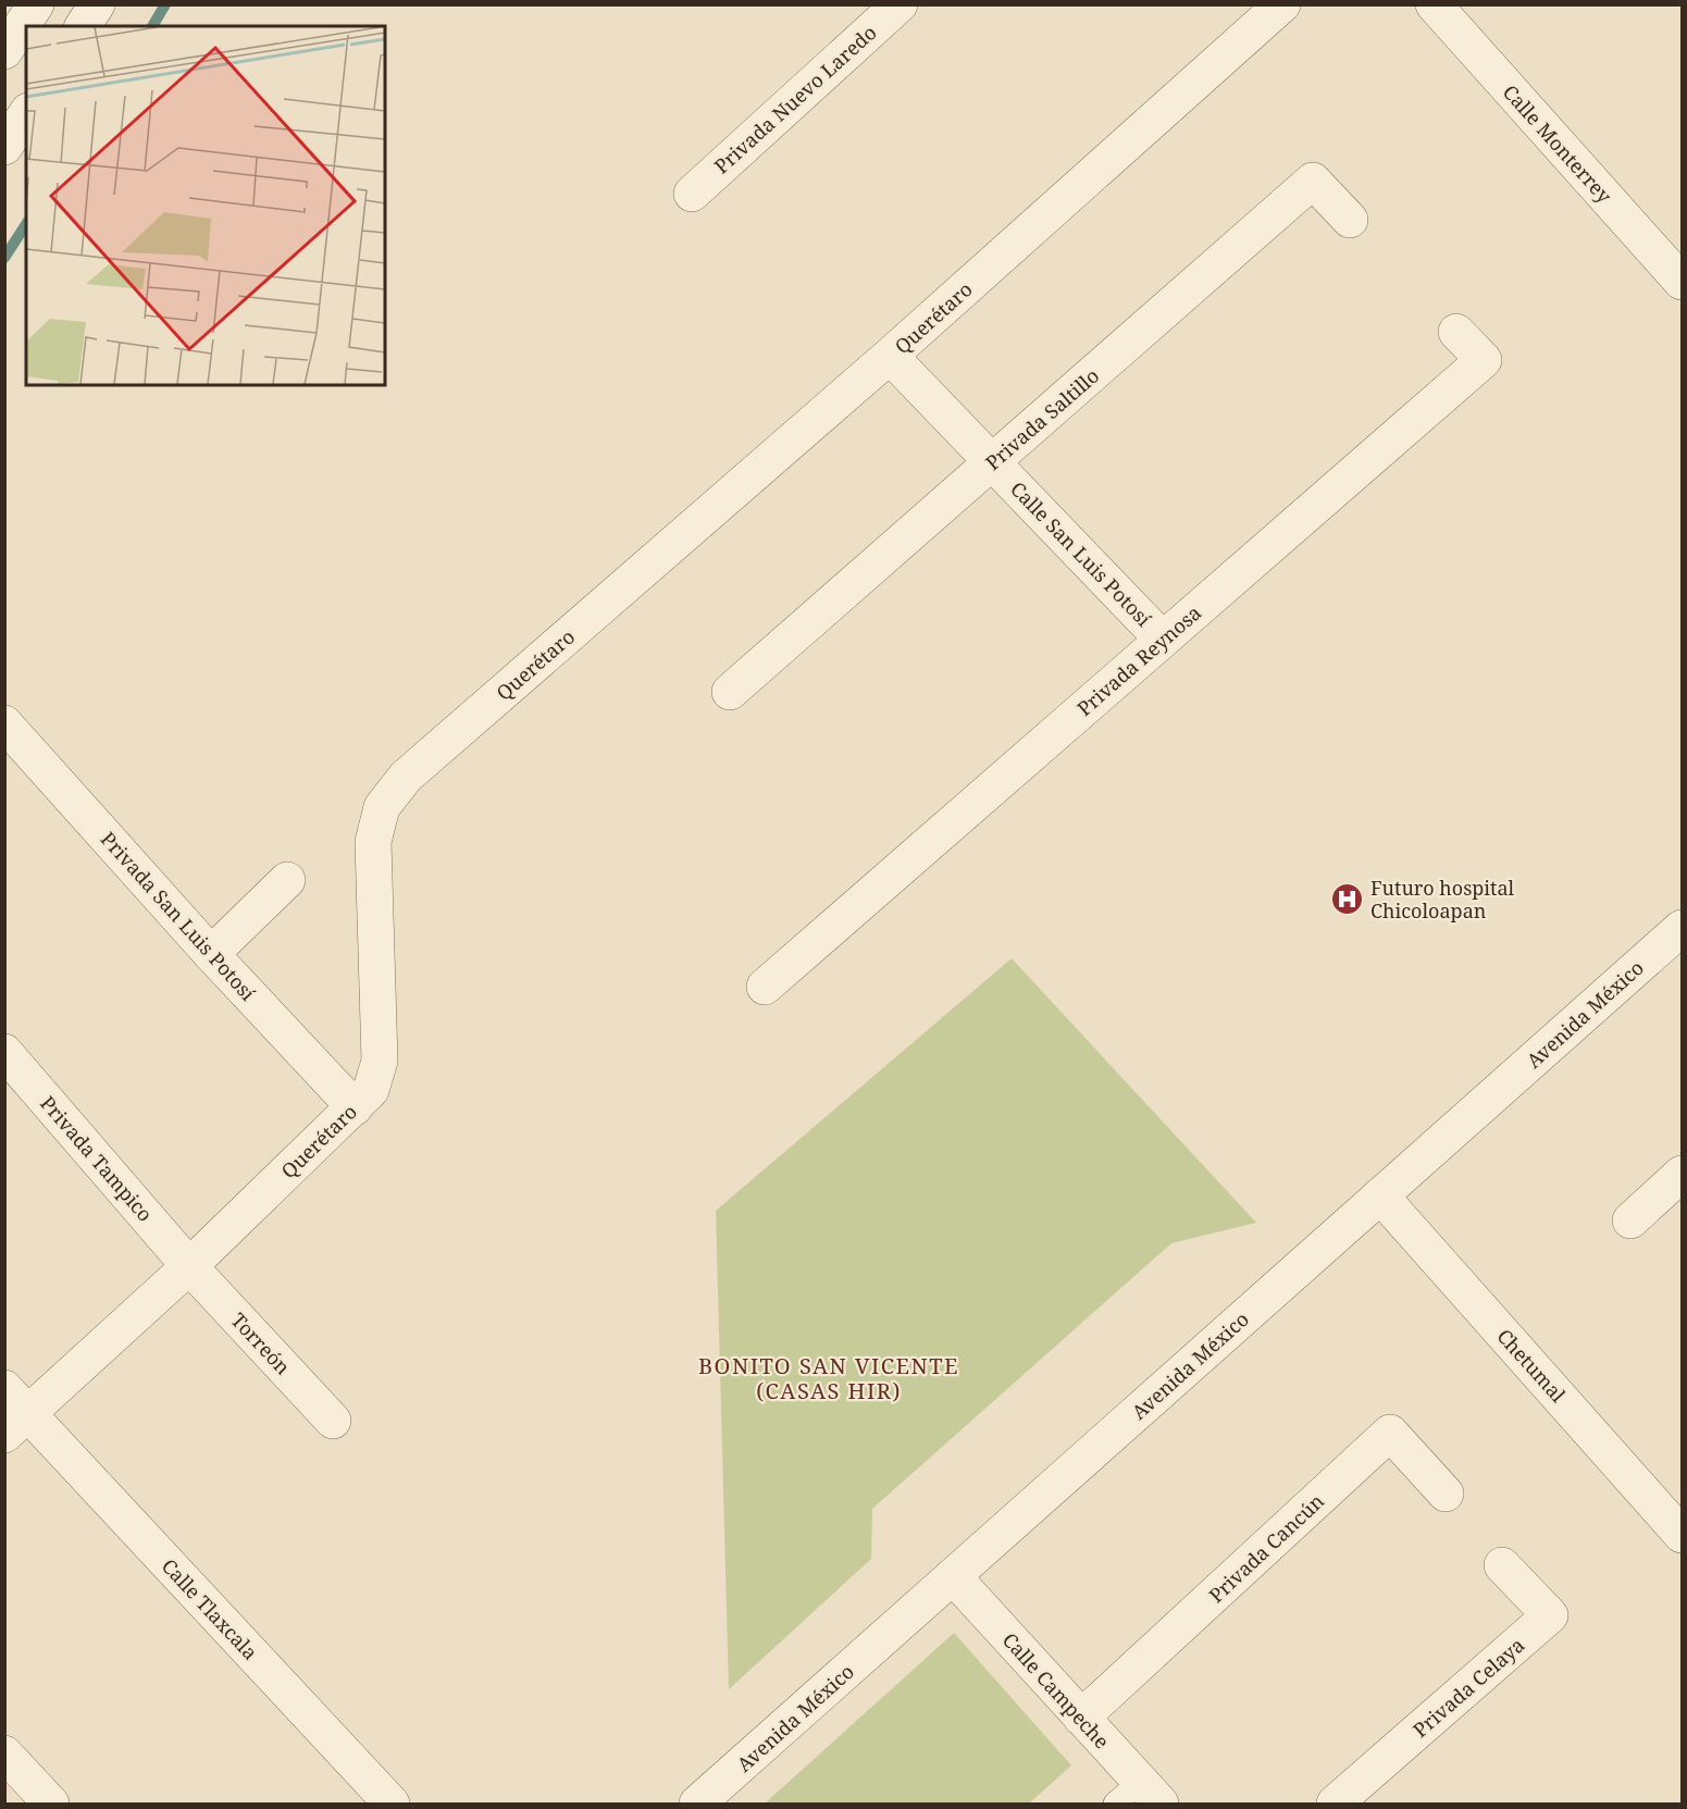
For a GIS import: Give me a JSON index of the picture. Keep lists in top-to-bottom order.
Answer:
{
  "streets": {
    "street": [
      "Privada Nuevo Laredo",
      "Calle Monterrey",
      "Querétaro",
      "Privada Saltillo",
      "Calle San Luis Potosí",
      "Privada Reynosa",
      "Privada San Luis Potosí",
      "Avenida México",
      "Privada Tampico",
      "Torreón",
      "Chetumal",
      "Privada Cancún",
      "Calle Tlaxcala",
      "Privada Celaya",
      "Calle Campeche"
    ]
  },
  "crossings": [
    ["Querétaro", "Calle San Luis Potosí"],
    ["Querétaro", "Privada San Luis Potosí"],
    ["Querétaro", "Privada Tampico"],
    ["Querétaro", "Torreón"],
    ["Querétaro", "Calle Tlaxcala"],
    ["Privada Saltillo", "Calle San Luis Potosí"],
    ["Calle San Luis Potosí", "Privada Reynosa"],
    ["Avenida México", "Chetumal"],
    ["Avenida México", "Calle Campeche"],
    ["Privada Tampico", "Torreón"],
    ["Privada Cancún", "Calle Campeche"]
  ],
  "districts": ["BONITO SAN VICENTE (CASAS HIR)"],
  "places": {
    "hospital": ["Futuro hospital Chicoloapan"]
  }
}
